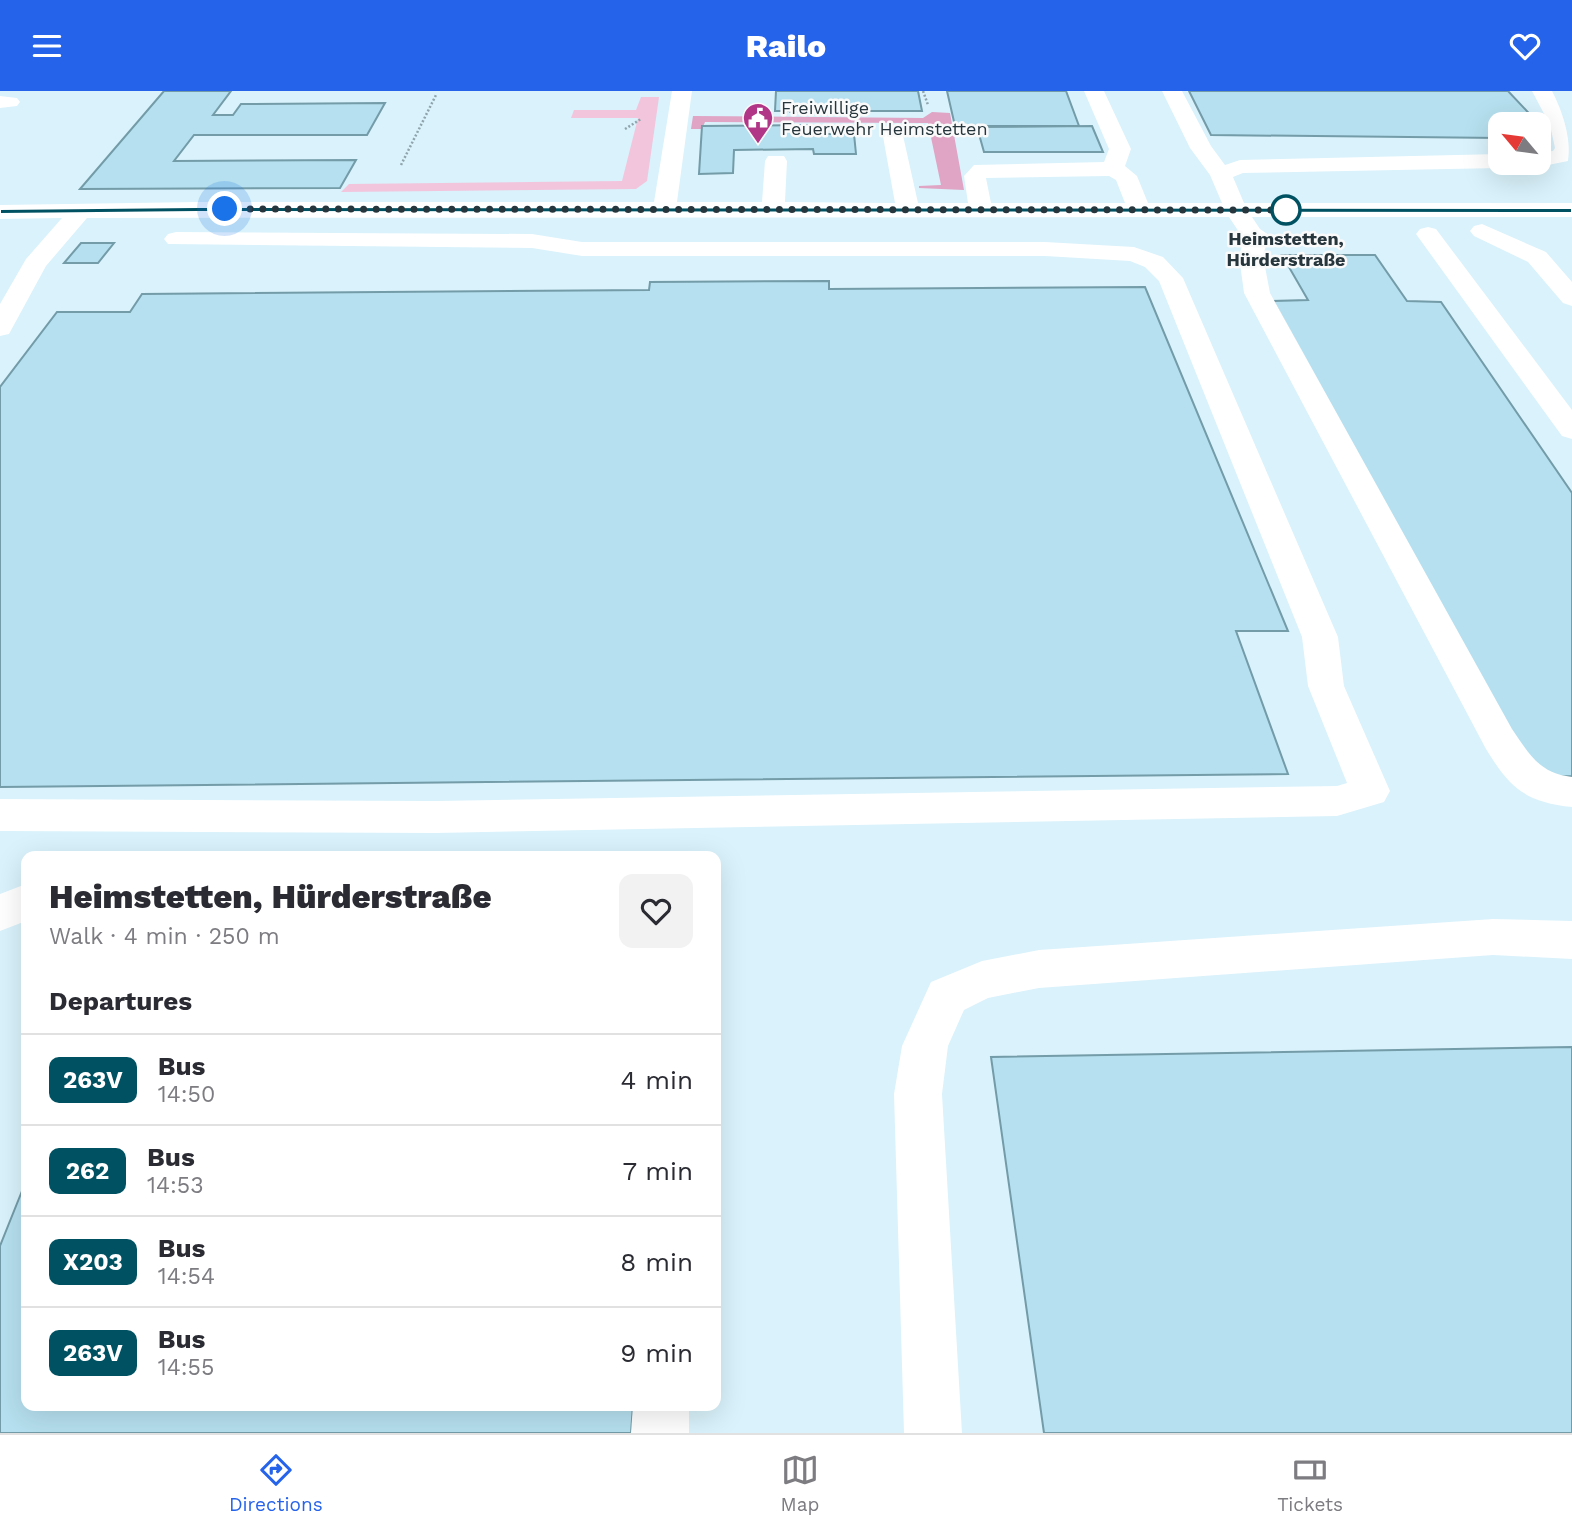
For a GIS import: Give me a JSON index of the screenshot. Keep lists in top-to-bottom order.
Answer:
{
  "places": {
    "public building": ["Freiwillige Feuerwehr Heimstetten"],
    "other": ["Heimstetten, Hürderstraße"]
  },
  "lines": ["bus line 263V"],
  "north": "top left",
  "page": {
    "header": "Railo",
    "heading": [
      ["Heimstetten, Hürderstraße", "Walk · 4 min · 250 m"],
      "Departures"
    ],
    "list": [
      {
        "mark": "263V",
        "name": "Bus",
        "note": "14:50",
        "value": "4 min"
      },
      {
        "mark": "262",
        "name": "Bus",
        "note": "14:53",
        "value": "7 min"
      },
      {
        "mark": "X203",
        "name": "Bus",
        "note": "14:54",
        "value": "8 min"
      },
      {
        "mark": "263V",
        "name": "Bus",
        "note": "14:55",
        "value": "9 min"
      }
    ],
    "tabs": ["Directions", "Map", "Tickets"]
  }
}
